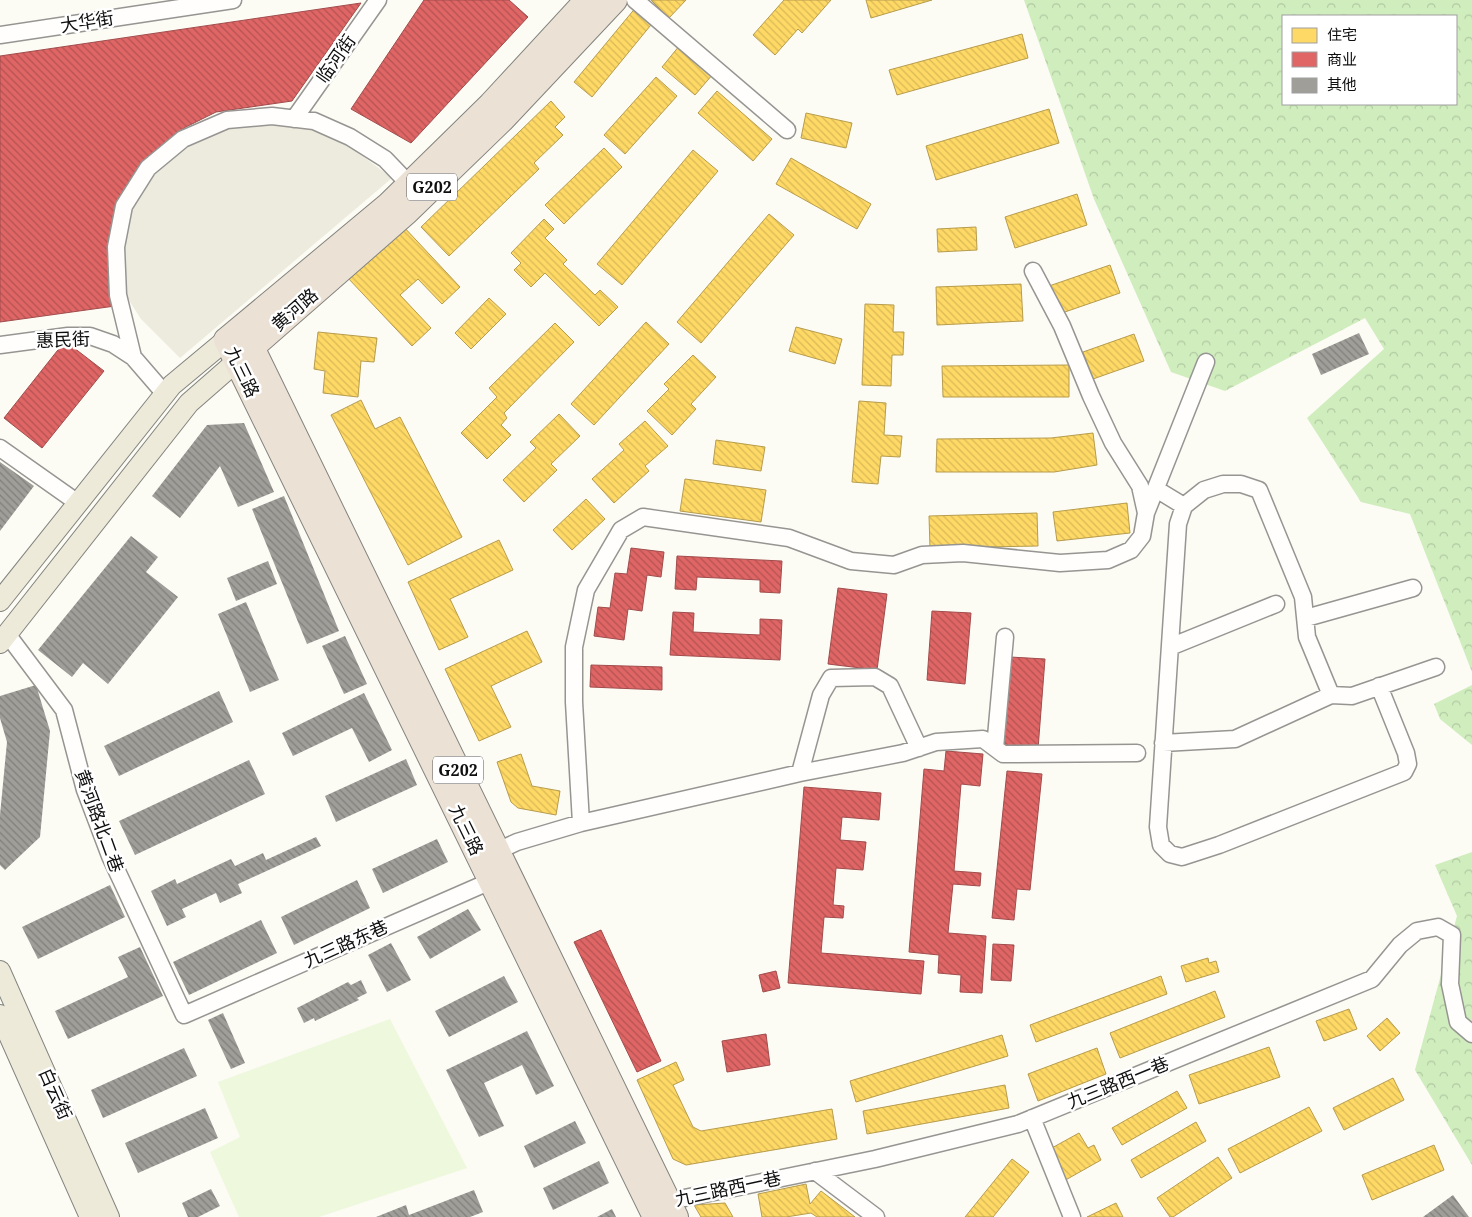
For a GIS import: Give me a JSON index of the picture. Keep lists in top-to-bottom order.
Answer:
{
  "streets": {
    "highway": ["G202", "黄河路", "九三路"],
    "main road": ["白云街"],
    "street": [
      "大华街",
      "临河街",
      "惠民街",
      "黄河路北二巷",
      "九三路东巷",
      "九三路西一巷"
    ]
  },
  "crossings": [
    ["黄河路", "惠民街"],
    ["黄河路", "九三路"],
    ["黄河路", "黄河路北二巷"],
    ["九三路", "九三路东巷"],
    ["九三路", "九三路西一巷"],
    ["黄河路北二巷", "九三路东巷"]
  ],
  "legend": ["住宅", "商业", "其他"]
}
